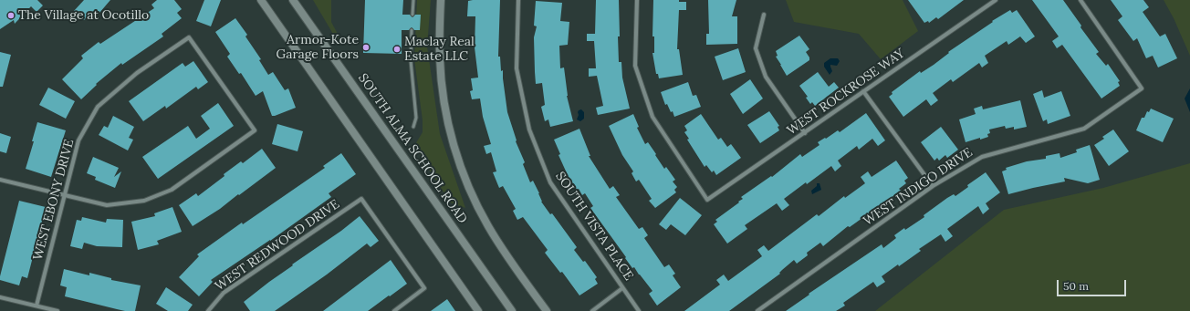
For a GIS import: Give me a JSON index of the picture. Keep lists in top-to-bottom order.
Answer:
{
  "streets": {
    "main road": ["SOUTH ALMA SCHOOL ROAD"],
    "street": [
      "WEST ROCKROSE WAY",
      "WEST INDIGO DRIVE",
      "WEST EBONY DRIVE",
      "SOUTH VISTA PLACE",
      "WEST REDWOOD DRIVE"
    ]
  },
  "places": ["The Village at Ocotillo", "Armor-Kote Garage Floors", "Maclay Real Estate LLC"],
  "scale_bar": "50 m"
}
